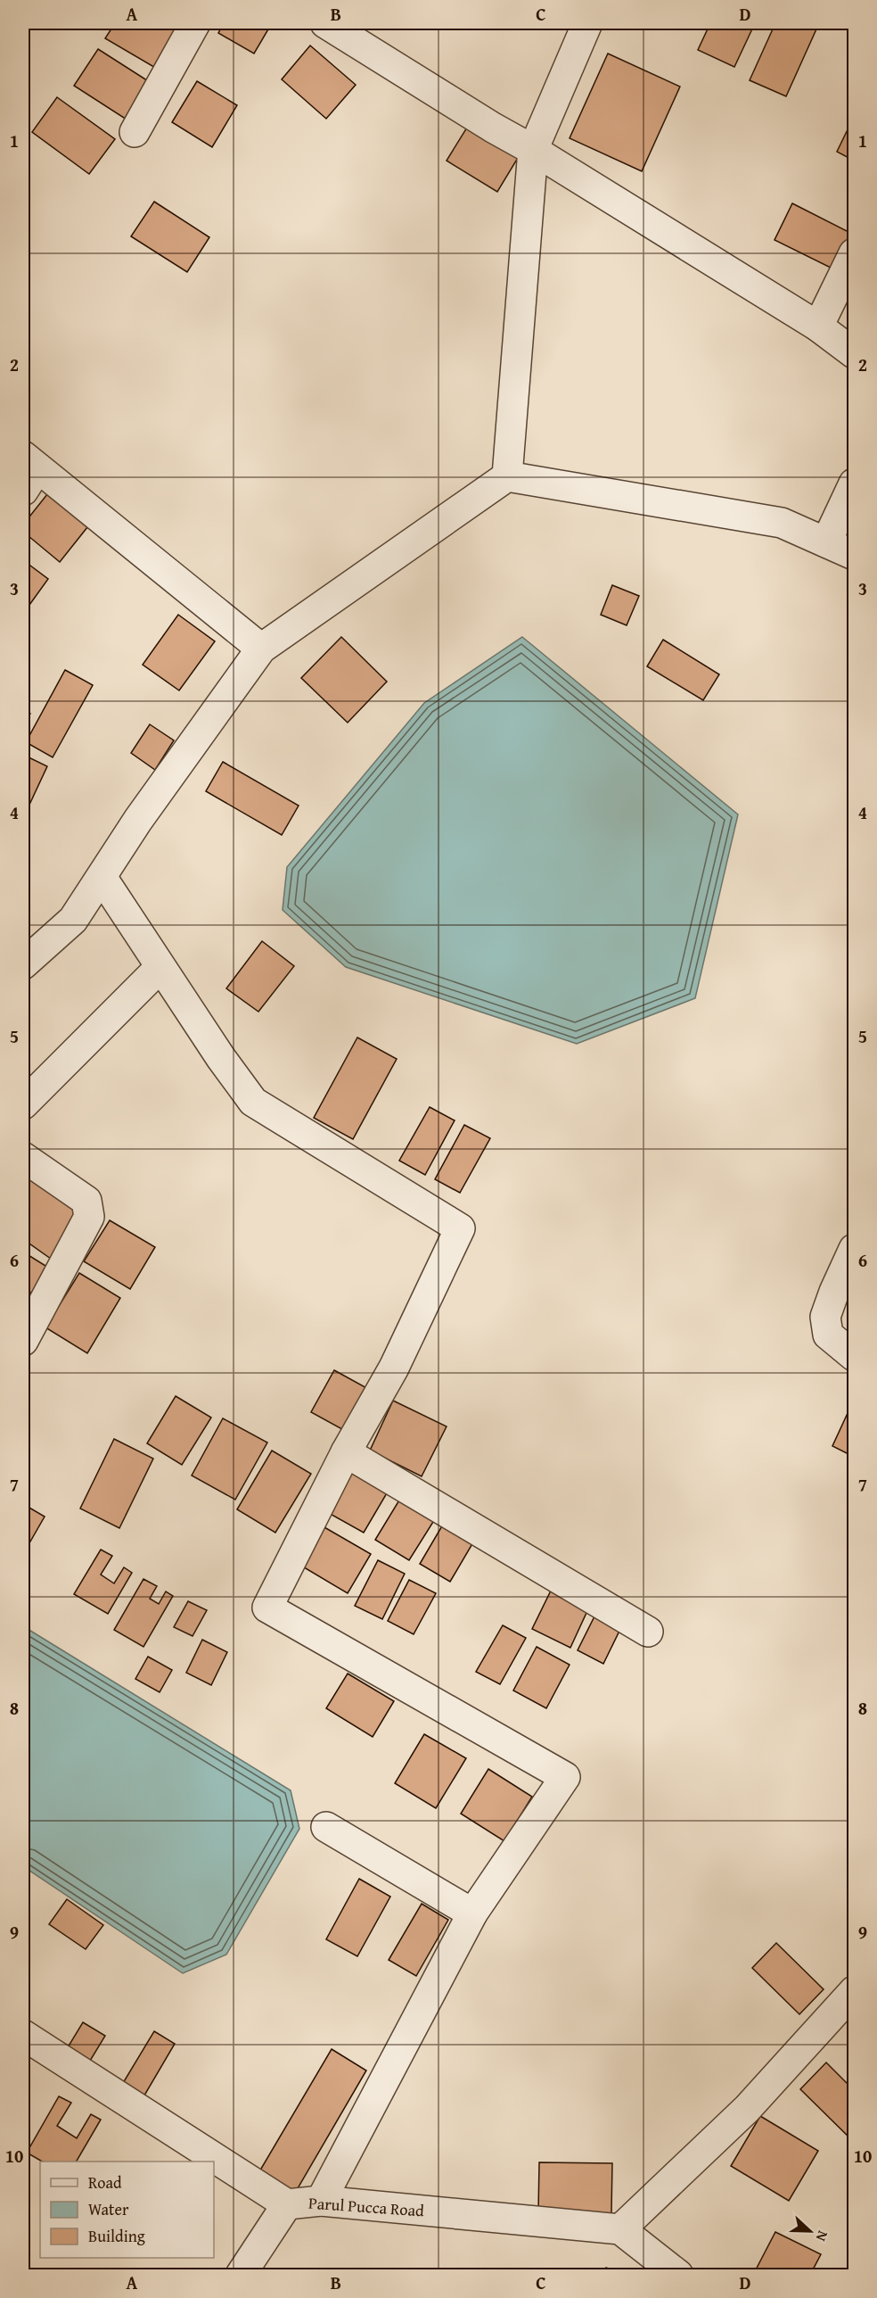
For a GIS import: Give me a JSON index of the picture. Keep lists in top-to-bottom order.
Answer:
{
  "streets": {
    "street": ["Parul Pucca Road"]
  },
  "legend": ["Road", "Water", "Building"],
  "north": "right",
  "grid": {
    "columns": [
      "A",
      "B",
      "C",
      "D"
    ],
    "rows": [
      "1",
      "2",
      "3",
      "4",
      "5",
      "6",
      "7",
      "8",
      "9",
      "10"
    ]
  }
}
